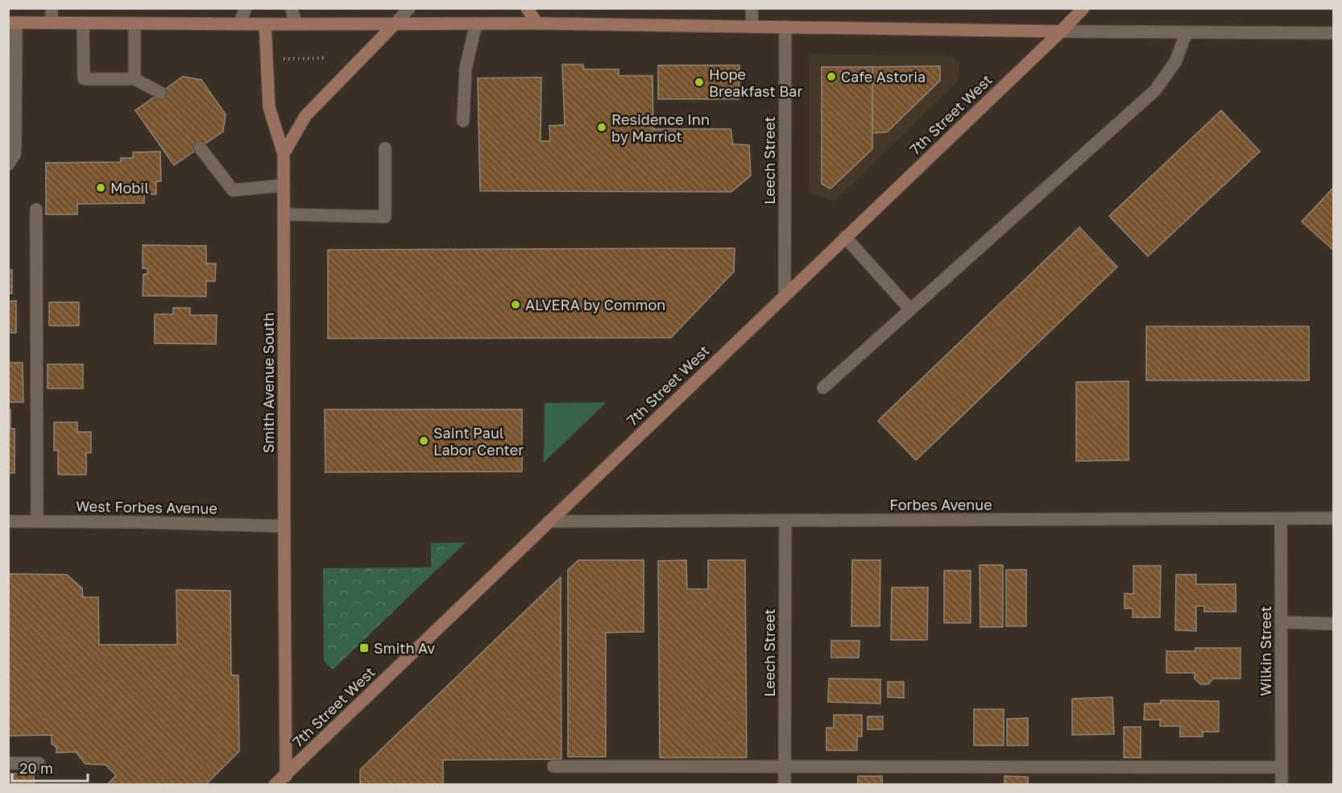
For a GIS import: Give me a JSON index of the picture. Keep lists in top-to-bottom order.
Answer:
{
  "streets": {
    "main road": ["7th Street West", "Smith Avenue South"],
    "street": [
      "Leech Street",
      "Forbes Avenue",
      "West Forbes Avenue",
      "Wilkin Street"
    ]
  },
  "crossings": [
    ["7th Street West", "Leech Street"],
    ["7th Street West", "Smith Avenue South"],
    ["7th Street West", "Forbes Avenue"],
    ["Leech Street", "Forbes Avenue"],
    ["Smith Avenue South", "West Forbes Avenue"],
    ["Forbes Avenue", "Wilkin Street"]
  ],
  "places": {
    "other": [
      "Cafe Astoria",
      "Hope Breakfast Bar",
      "Residence Inn by Marriot",
      "Mobil",
      "ALVERA by Common",
      "Saint Paul Labor Center"
    ],
    "transit": ["Smith Av"]
  },
  "scale_bar": "20 m"
}
